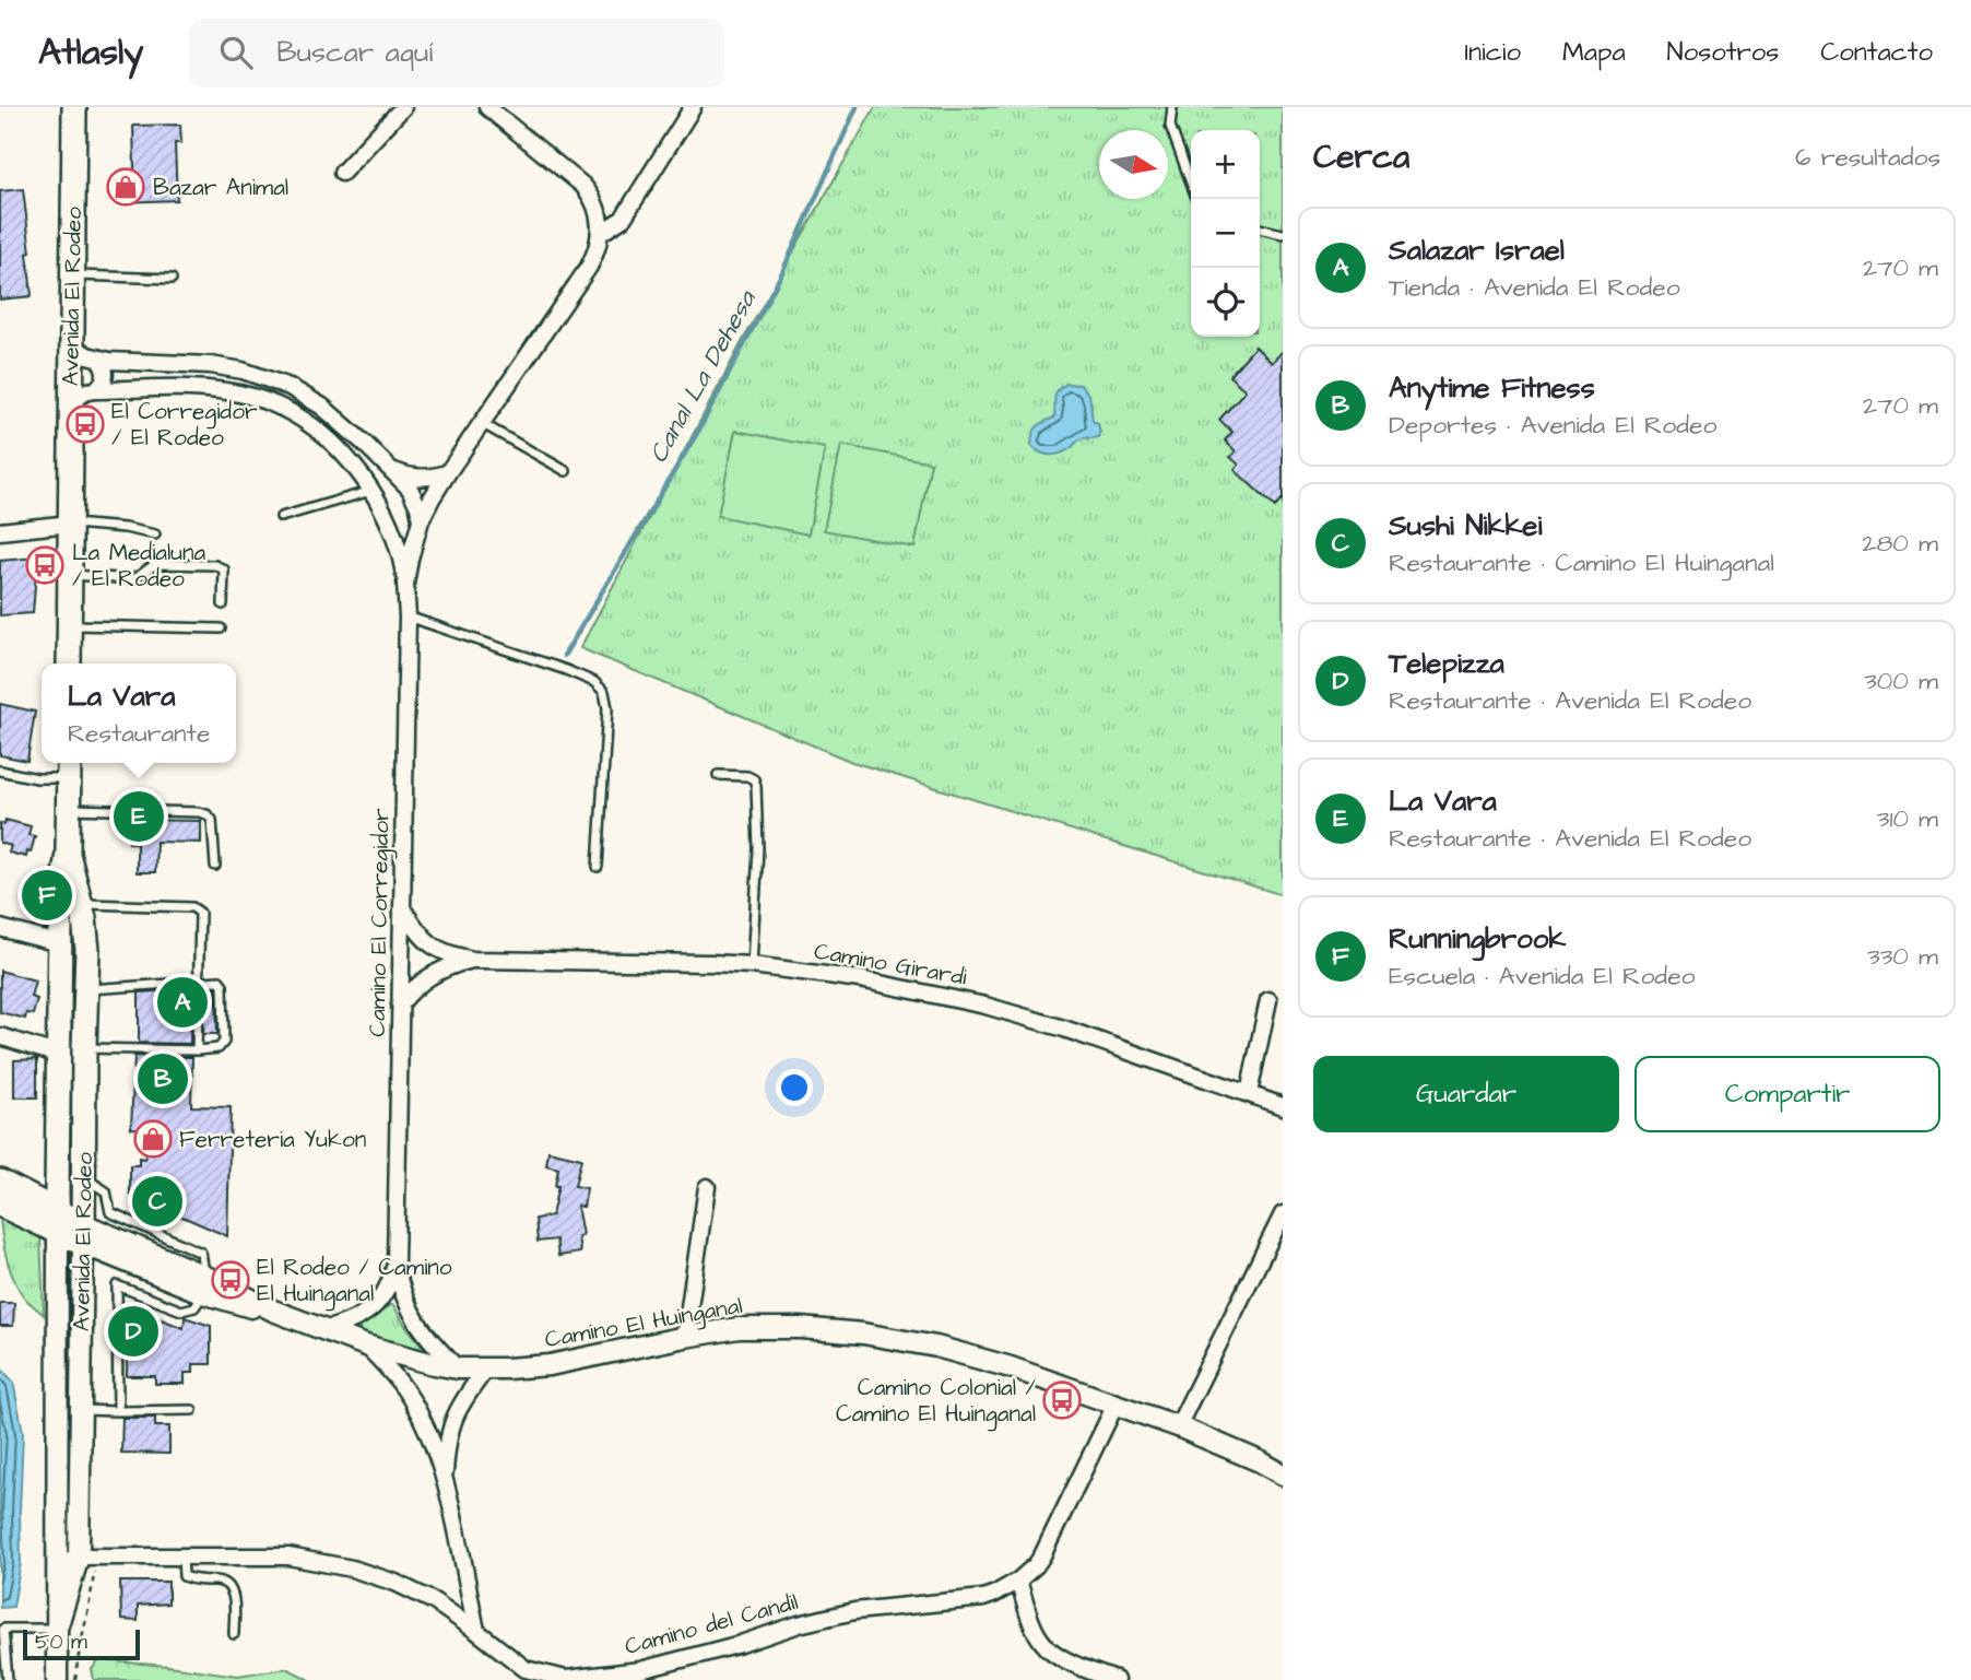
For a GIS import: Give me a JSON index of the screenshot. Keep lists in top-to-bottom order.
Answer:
{
  "streets": {
    "main road": ["Avenida El Rodeo"],
    "street": [
      "Camino El Corregidor",
      "Camino Girardi",
      "Camino El Huinganal",
      "Camino del Candil"
    ]
  },
  "crossings": [
    ["Avenida El Rodeo", "Camino El Corregidor"],
    ["Avenida El Rodeo", "Camino El Huinganal"],
    ["Avenida El Rodeo", "Camino del Candil"],
    ["Camino El Corregidor", "Camino Girardi"],
    ["Camino El Corregidor", "Camino El Huinganal"],
    ["Camino El Huinganal", "Camino del Candil"]
  ],
  "water": ["Canal La Dehesa"],
  "places": {
    "shop": ["Bazar Animal", "Ferreteria Yukon"],
    "bus stop": [
      "El Corregidor / El Rodeo",
      "La Medialuna / El Rodeo",
      "El Rodeo / Camino El Huinganal",
      "Camino Colonial / Camino El Huinganal"
    ]
  },
  "scale_bar": "50 m",
  "north": "right",
  "page": {
    "header": "Atlasly",
    "search": "Buscar aquí",
    "nav": [
      "Inicio",
      "Mapa",
      "Nosotros",
      "Contacto"
    ],
    "heading": ["Cerca", "6 resultados"],
    "map_buttons": ["+", "−"],
    "list": [
      {
        "mark": "A",
        "name": "Salazar Israel",
        "note": "Tienda · Avenida El Rodeo",
        "value": "270 m"
      },
      {
        "mark": "B",
        "name": "Anytime Fitness",
        "note": "Deportes · Avenida El Rodeo",
        "value": "270 m"
      },
      {
        "mark": "C",
        "name": "Sushi Nikkei",
        "note": "Restaurante · Camino El Huinganal",
        "value": "280 m"
      },
      {
        "mark": "D",
        "name": "Telepizza",
        "note": "Restaurante · Avenida El Rodeo",
        "value": "300 m"
      },
      {
        "mark": "E",
        "name": "La Vara",
        "note": "Restaurante · Avenida El Rodeo",
        "value": "310 m"
      },
      {
        "mark": "F",
        "name": "Runningbrook",
        "note": "Escuela · Avenida El Rodeo",
        "value": "330 m"
      }
    ],
    "popup": ["La Vara", "Restaurante"],
    "pins": [
      "E",
      "F",
      "A",
      "B",
      "C",
      "D"
    ],
    "buttons": ["Guardar", "Compartir"],
    "scale": "50 m"
  }
}
